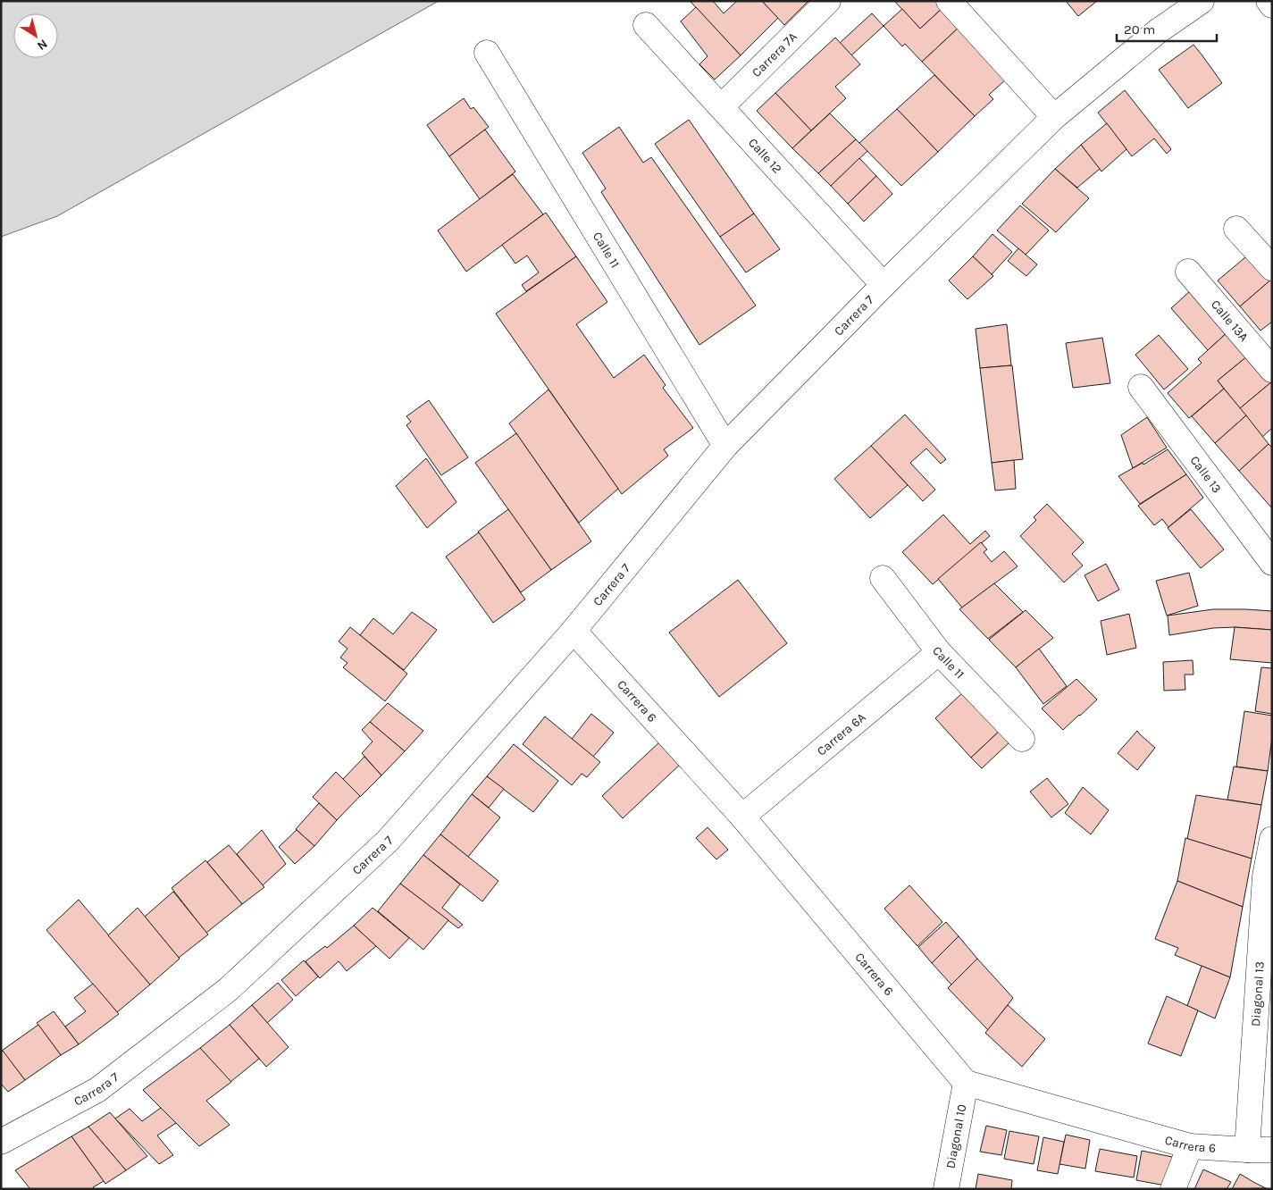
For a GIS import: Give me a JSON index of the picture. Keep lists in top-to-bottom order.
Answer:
{
  "streets": {
    "street": [
      "Carrera 7A",
      "Calle 12",
      "Calle 11",
      "Carrera 7",
      "Calle 13A",
      "Calle 13",
      "Carrera 6",
      "Carrera 6A",
      "Diagonal 13",
      "Diagonal 10"
    ]
  },
  "crossings": [
    ["Carrera 7A", "Calle 12"],
    ["Calle 12", "Carrera 7"],
    ["Calle 11", "Carrera 7"],
    ["Calle 11", "Carrera 6A"],
    ["Carrera 7", "Carrera 6"],
    ["Carrera 6", "Carrera 6A"],
    ["Carrera 6", "Diagonal 13"],
    ["Carrera 6", "Diagonal 10"]
  ],
  "scale_bar": "20 m",
  "north": "bottom right"
}
